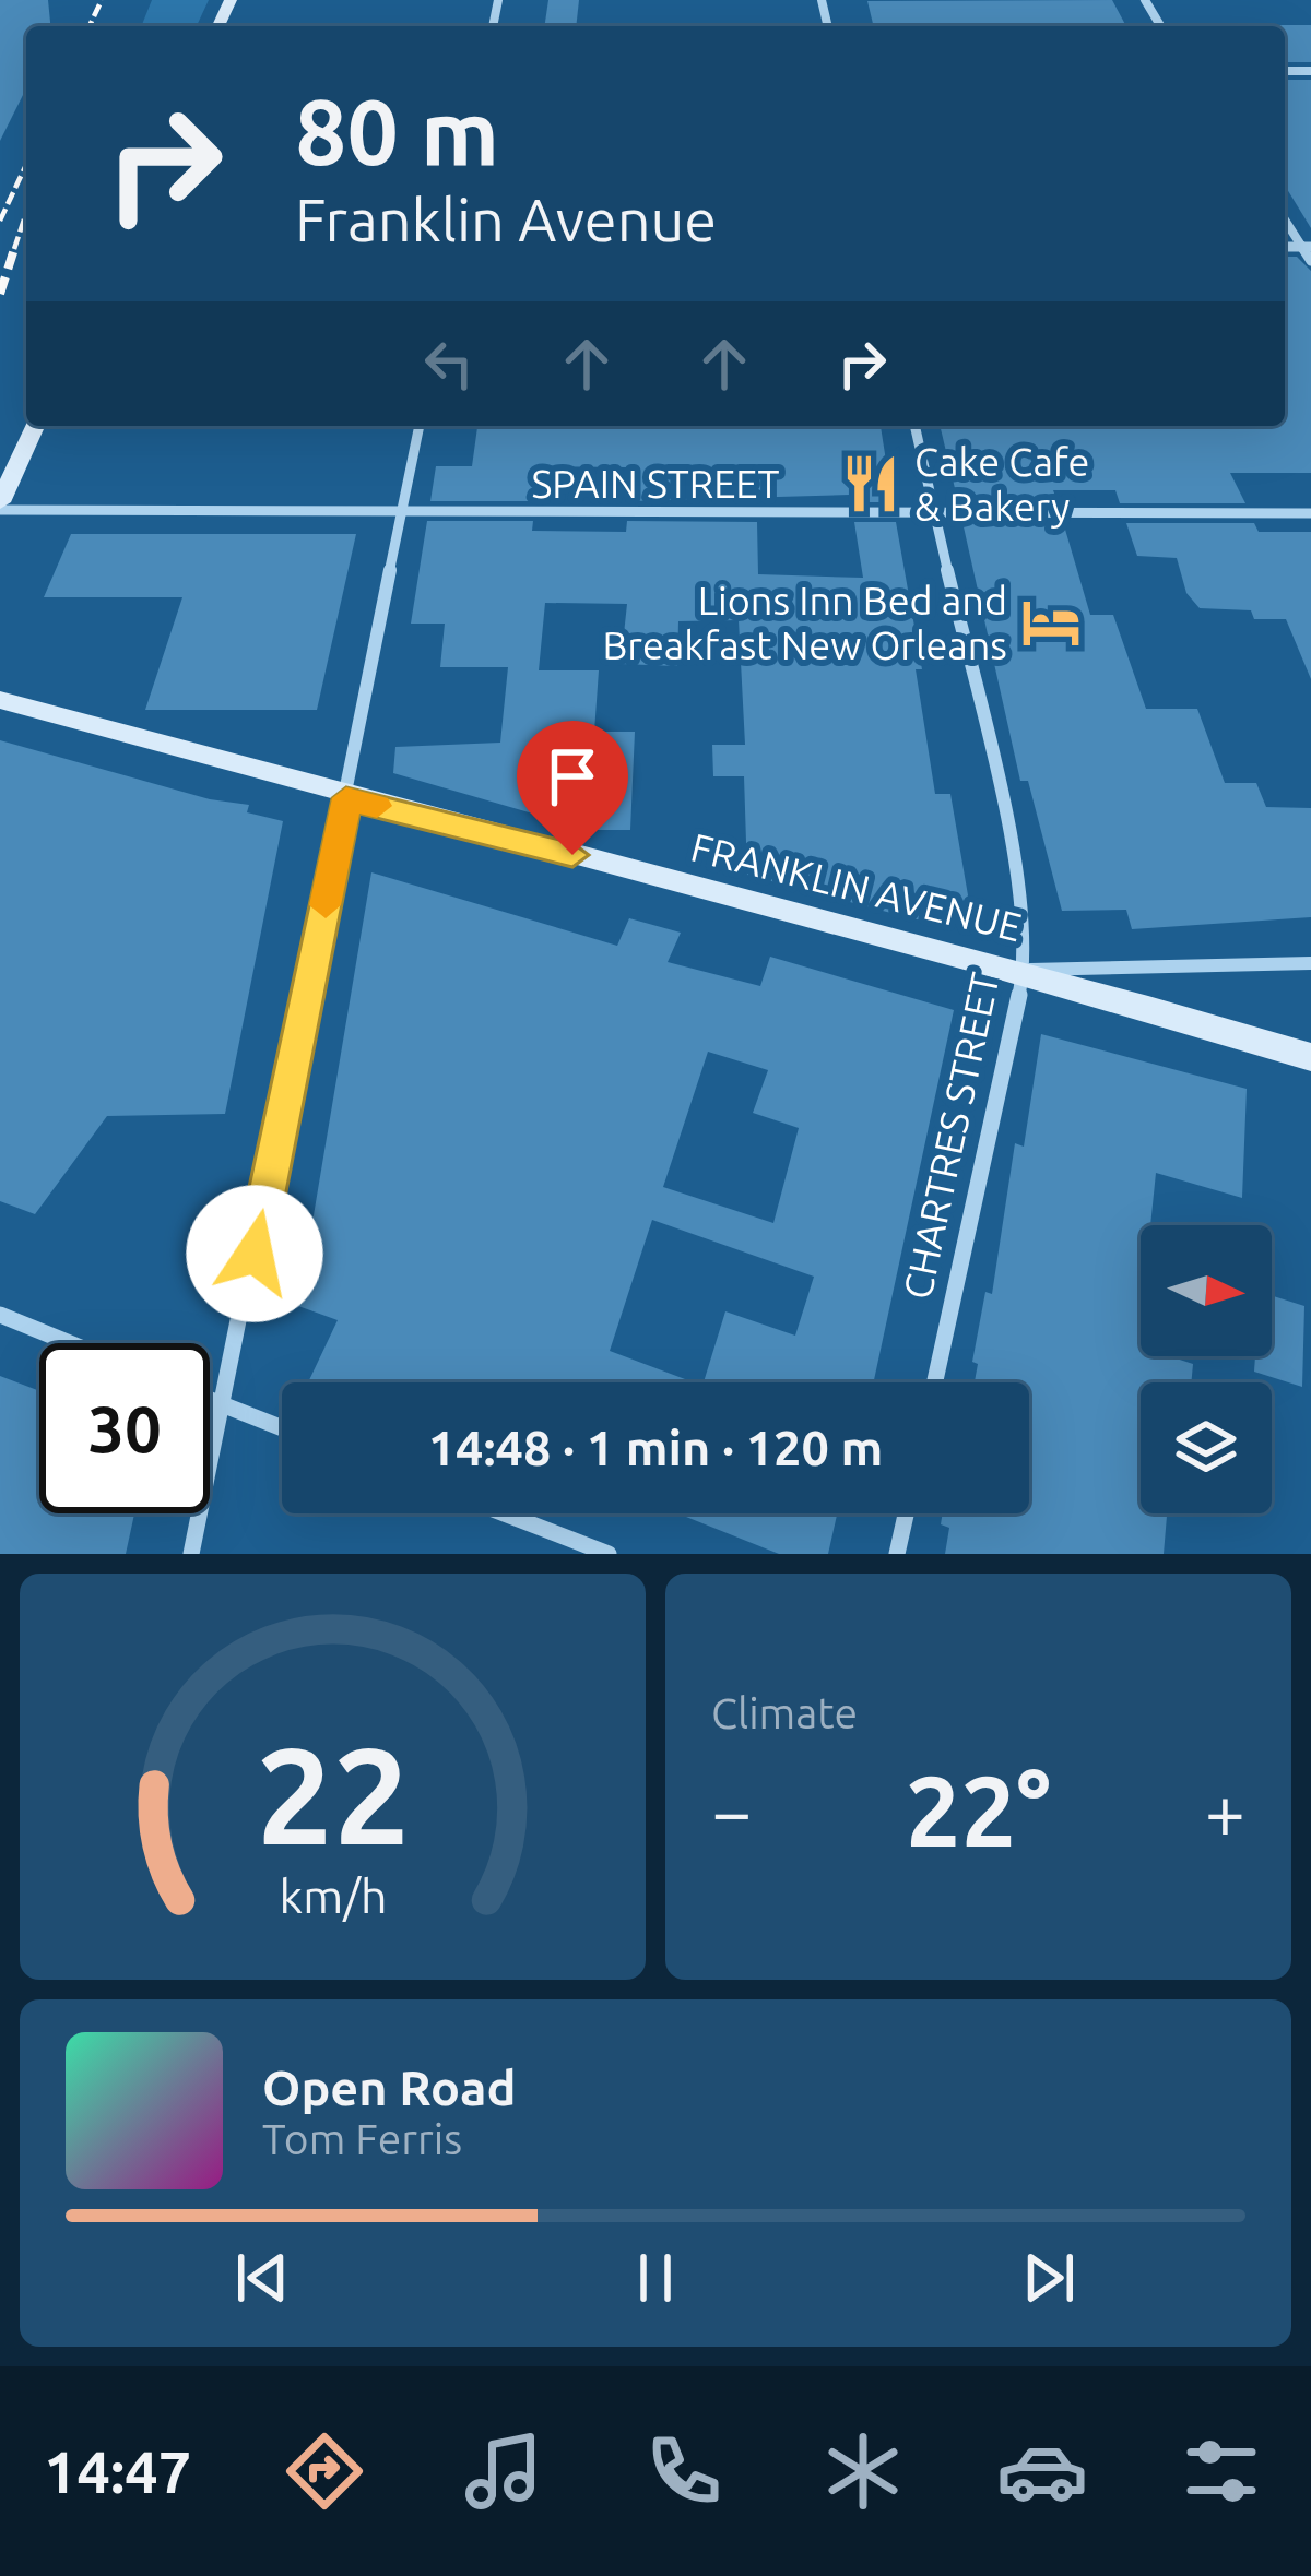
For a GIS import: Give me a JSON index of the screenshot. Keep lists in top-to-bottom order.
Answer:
{
  "streets": {
    "street": ["SPAIN STREET", "FRANKLIN AVENUE", "CHARTRES STREET"]
  },
  "crossings": [
    ["SPAIN STREET", "CHARTRES STREET"],
    ["FRANKLIN AVENUE", "CHARTRES STREET"]
  ],
  "places": {
    "restaurant": ["Cake Cafe & Bakery"],
    "hotel": ["Lions Inn Bed and Breakfast New Orleans"]
  },
  "north": "right",
  "page": {
    "turn": ["80 m", "Franklin Avenue"],
    "limit": "30",
    "trip": "14:48 · 1 min · 120 m",
    "tile": "Climate",
    "heat": ["−", "22°", "+"],
    "song": ["Open Road", "Tom Ferris"],
    "tabs": "14:47",
    "gauge": ["22", "km/h"]
  }
}
